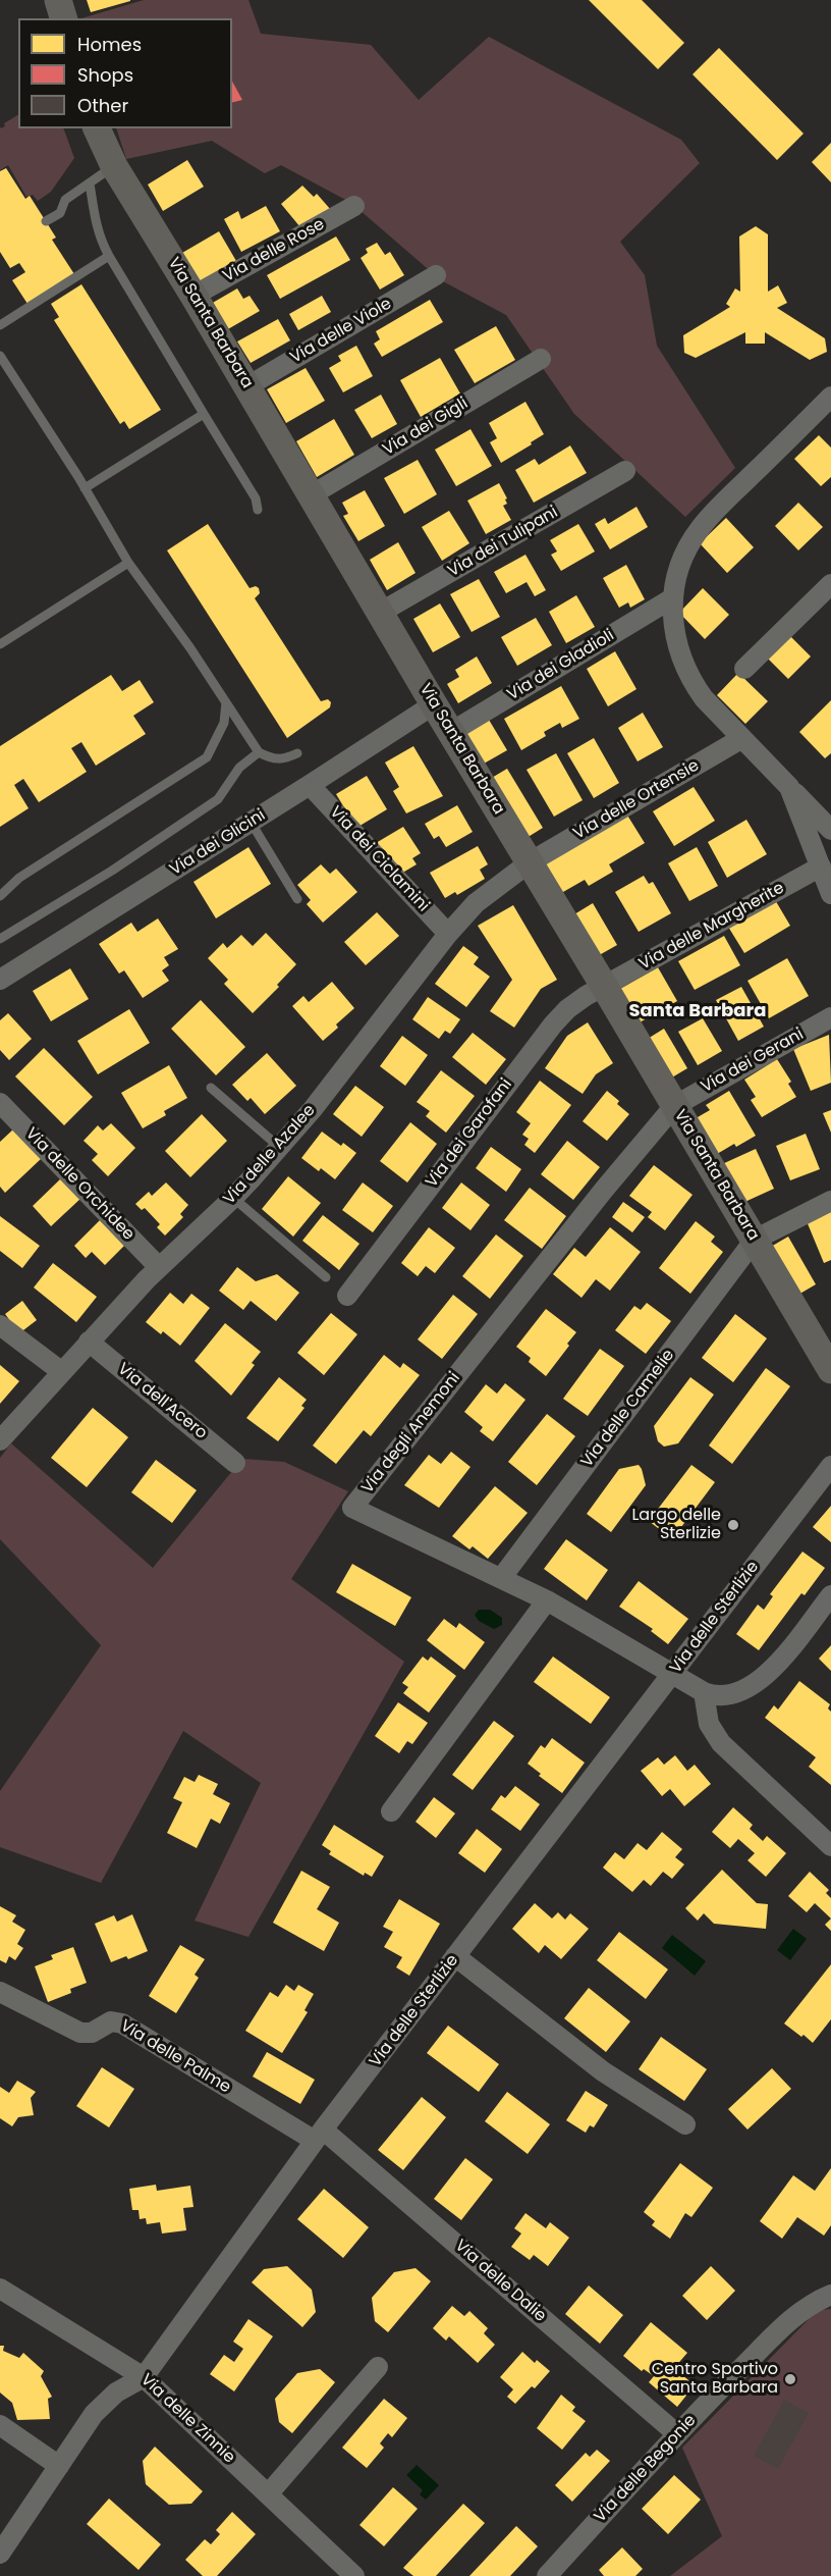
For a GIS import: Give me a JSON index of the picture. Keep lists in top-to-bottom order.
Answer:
{
  "streets": {
    "street": [
      "Via delle Rose",
      "Via Santa Barbara",
      "Via delle Viole",
      "Via dei Gigli",
      "Via dei Tulipani",
      "Via dei Gladioli",
      "Via delle Ortensie",
      "Via dei Glicini",
      "Via dei Ciclamini",
      "Via delle Margherite",
      "Via dei Gerani",
      "Via dei Garofani",
      "Via delle Azalee",
      "Via delle Orchidee",
      "Via dell'Acero",
      "Via delle Camelie",
      "Via degli Anemoni",
      "Via delle Sterlizie",
      "Via delle Palme",
      "Via delle Dalie",
      "Via delle Zinnie",
      "Via delle Begonie"
    ]
  },
  "crossings": [
    ["Via delle Rose", "Via Santa Barbara"],
    ["Via Santa Barbara", "Via delle Viole"],
    ["Via Santa Barbara", "Via dei Gigli"],
    ["Via Santa Barbara", "Via dei Tulipani"],
    ["Via Santa Barbara", "Via dei Gladioli"],
    ["Via Santa Barbara", "Via delle Ortensie"],
    ["Via Santa Barbara", "Via dei Glicini"],
    ["Via Santa Barbara", "Via delle Margherite"],
    ["Via Santa Barbara", "Via dei Gerani"],
    ["Via Santa Barbara", "Via dei Garofani"],
    ["Via Santa Barbara", "Via delle Azalee"],
    ["Via Santa Barbara", "Via delle Camelie"],
    ["Via Santa Barbara", "Via degli Anemoni"],
    ["Via delle Ortensie", "Via delle Azalee"],
    ["Via dei Glicini", "Via dei Ciclamini"],
    ["Via dei Ciclamini", "Via delle Azalee"],
    ["Via delle Margherite", "Via dei Garofani"],
    ["Via dei Gerani", "Via degli Anemoni"],
    ["Via delle Azalee", "Via delle Orchidee"],
    ["Via delle Azalee", "Via dell'Acero"],
    ["Via delle Camelie", "Via degli Anemoni"],
    ["Via degli Anemoni", "Via delle Sterlizie"],
    ["Via delle Sterlizie", "Via delle Palme"],
    ["Via delle Sterlizie", "Via delle Dalie"],
    ["Via delle Sterlizie", "Via delle Zinnie"],
    ["Via delle Palme", "Via delle Dalie"],
    ["Via delle Dalie", "Via delle Begonie"]
  ],
  "districts": ["Santa Barbara"],
  "places": ["Largo delle Sterlizie", "Centro Sportivo Santa Barbara"],
  "legend": ["Homes", "Shops", "Other"]
}
